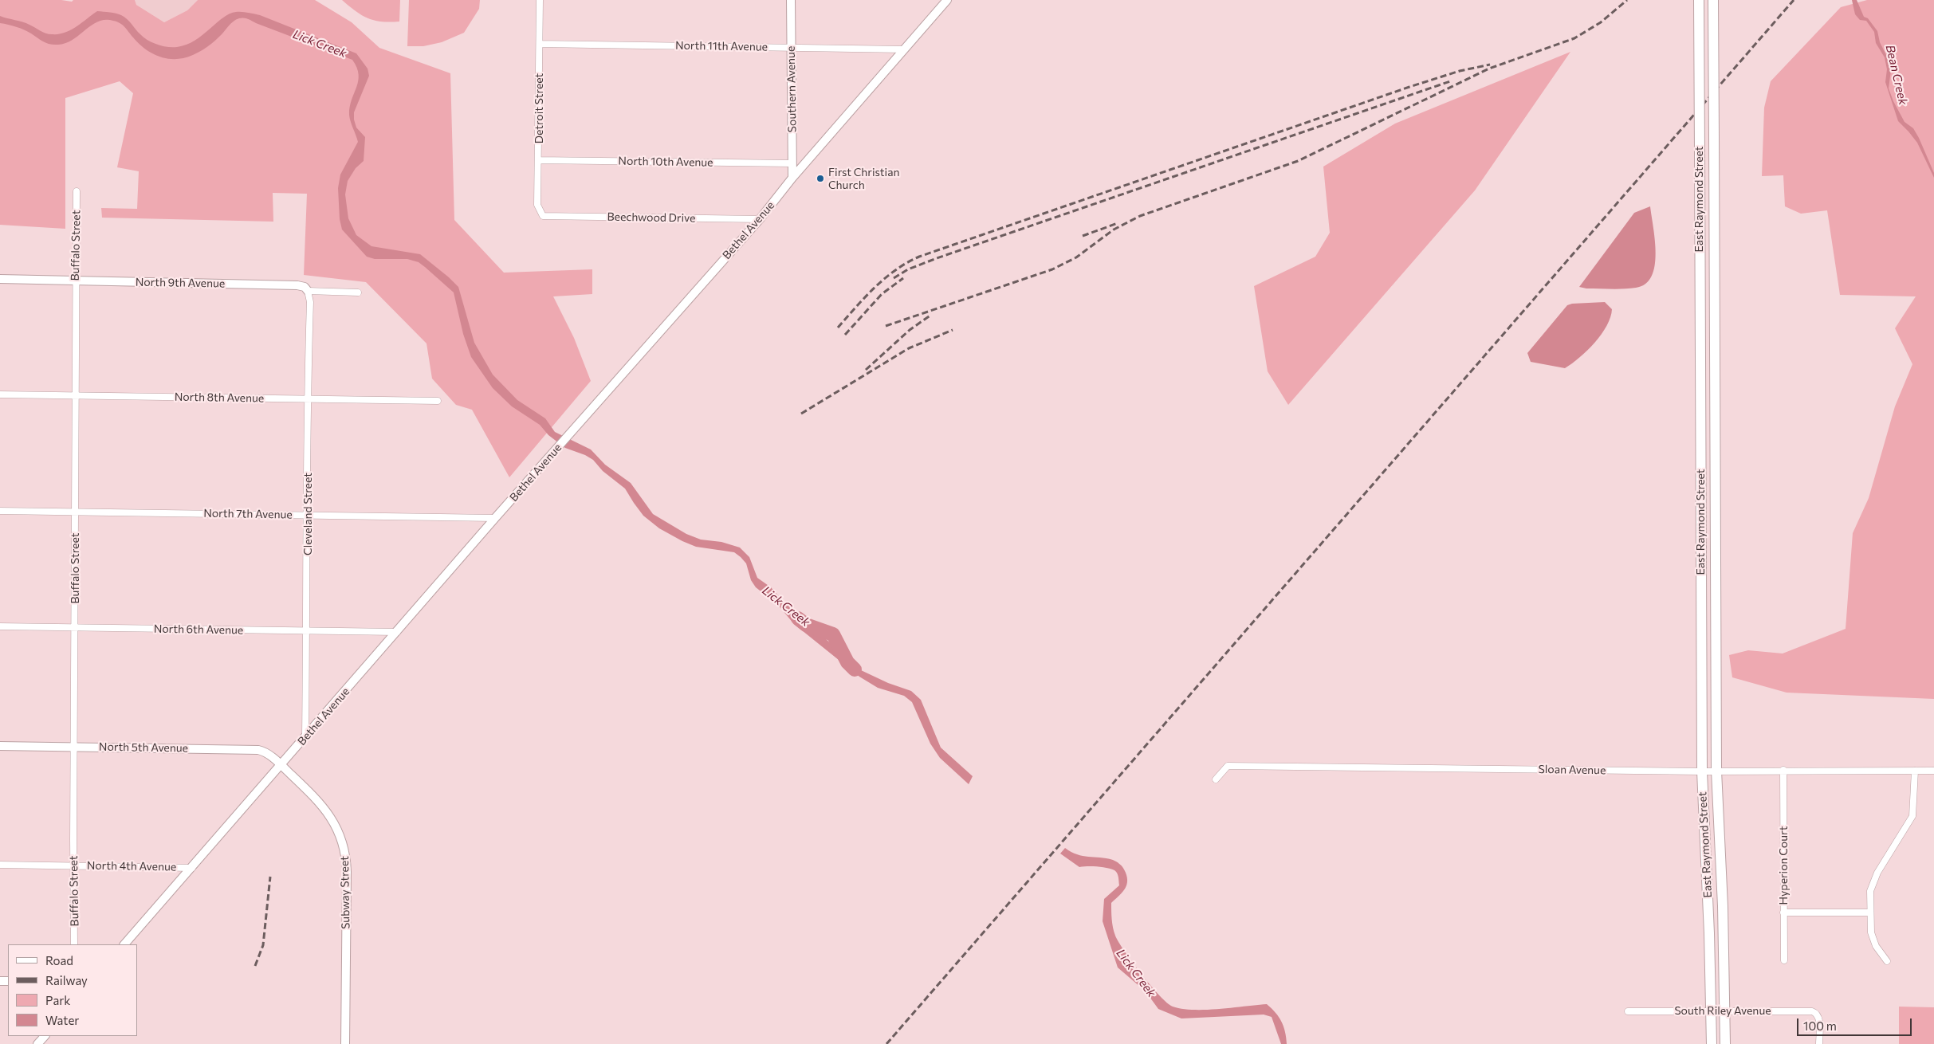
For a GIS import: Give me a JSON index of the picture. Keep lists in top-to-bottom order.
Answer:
{
  "streets": {
    "main road": ["East Raymond Street"],
    "street": [
      "North 11th Avenue",
      "Southern Avenue",
      "Detroit Street",
      "North 10th Avenue",
      "Beechwood Drive",
      "Bethel Avenue",
      "Buffalo Street",
      "North 9th Avenue",
      "North 8th Avenue",
      "North 7th Avenue",
      "Cleveland Street",
      "North 6th Avenue",
      "North 5th Avenue",
      "Sloan Avenue",
      "Hyperion Court",
      "North 4th Avenue",
      "Subway Street",
      "South Riley Avenue"
    ]
  },
  "crossings": [
    ["North 11th Avenue", "Southern Avenue"],
    ["North 11th Avenue", "Detroit Street"],
    ["North 11th Avenue", "Bethel Avenue"],
    ["Southern Avenue", "North 10th Avenue"],
    ["Southern Avenue", "Bethel Avenue"],
    ["Detroit Street", "North 10th Avenue"],
    ["Detroit Street", "Beechwood Drive"],
    ["East Raymond Street", "Sloan Avenue"],
    ["East Raymond Street", "South Riley Avenue"],
    ["Beechwood Drive", "Bethel Avenue"],
    ["Bethel Avenue", "North 7th Avenue"],
    ["Bethel Avenue", "Cleveland Street"],
    ["Bethel Avenue", "North 6th Avenue"],
    ["Bethel Avenue", "North 5th Avenue"],
    ["Bethel Avenue", "North 4th Avenue"],
    ["Bethel Avenue", "Subway Street"],
    ["Buffalo Street", "North 9th Avenue"],
    ["Buffalo Street", "North 8th Avenue"],
    ["Buffalo Street", "North 7th Avenue"],
    ["Buffalo Street", "North 6th Avenue"],
    ["Buffalo Street", "North 5th Avenue"],
    ["Buffalo Street", "North 4th Avenue"],
    ["North 9th Avenue", "Cleveland Street"],
    ["North 8th Avenue", "Cleveland Street"],
    ["North 7th Avenue", "Cleveland Street"],
    ["Cleveland Street", "North 6th Avenue"],
    ["North 5th Avenue", "Subway Street"],
    ["Sloan Avenue", "Hyperion Court"]
  ],
  "water": ["Lick Creek", "Bean Creek"],
  "places": ["First Christian Church"],
  "legend": [
    "Road",
    "Railway",
    "Park",
    "Water"
  ],
  "scale_bar": "100 m"
}
